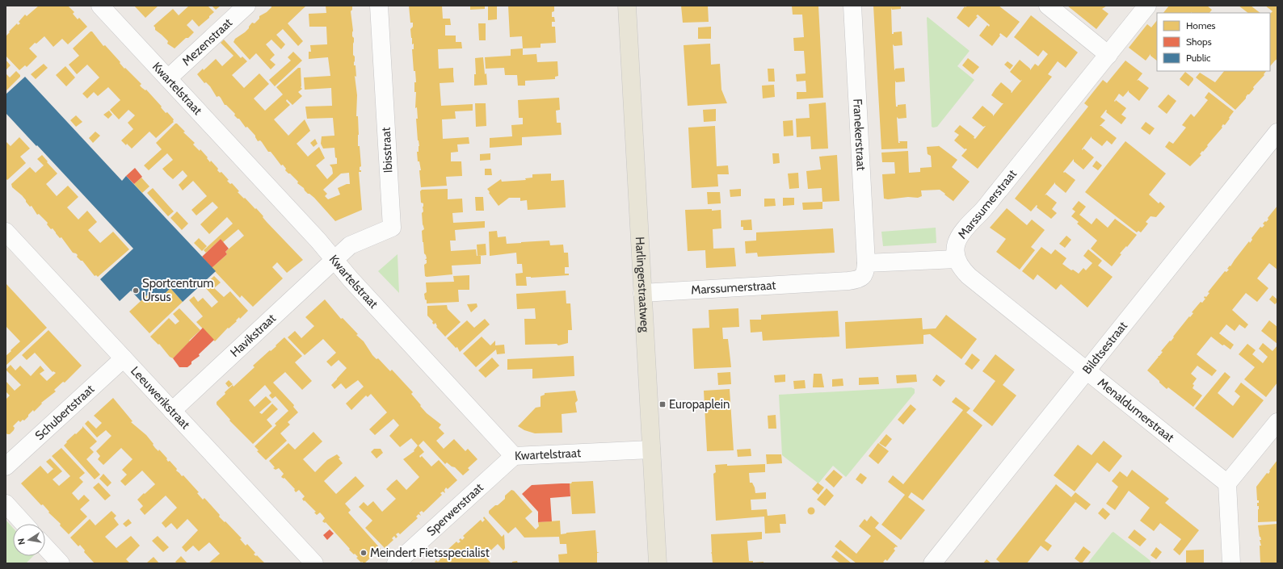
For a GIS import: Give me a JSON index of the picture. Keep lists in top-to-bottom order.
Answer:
{
  "streets": {
    "main road": ["Harlingerstraatweg"],
    "street": [
      "Mezenstraat",
      "Kwartelstraat",
      "Franekerstraat",
      "Ibisstraat",
      "Marssumerstraat",
      "Havikstraat",
      "Bildtsestraat",
      "Leeuwerikstraat",
      "Menaldumerstraat",
      "Schubertstraat",
      "Sperwerstraat"
    ]
  },
  "crossings": [
    ["Mezenstraat", "Kwartelstraat"],
    ["Kwartelstraat", "Ibisstraat"],
    ["Kwartelstraat", "Harlingerstraatweg"],
    ["Kwartelstraat", "Havikstraat"],
    ["Kwartelstraat", "Sperwerstraat"],
    ["Franekerstraat", "Marssumerstraat"],
    ["Ibisstraat", "Havikstraat"],
    ["Marssumerstraat", "Harlingerstraatweg"],
    ["Marssumerstraat", "Menaldumerstraat"],
    ["Havikstraat", "Leeuwerikstraat"],
    ["Bildtsestraat", "Menaldumerstraat"],
    ["Leeuwerikstraat", "Schubertstraat"]
  ],
  "places": {
    "other": ["Sportcentrum Ursus", "Meindert Fietsspecialist"],
    "transit": ["Europaplein"]
  },
  "legend": ["Homes", "Shops", "Public"],
  "north": "left"
}
